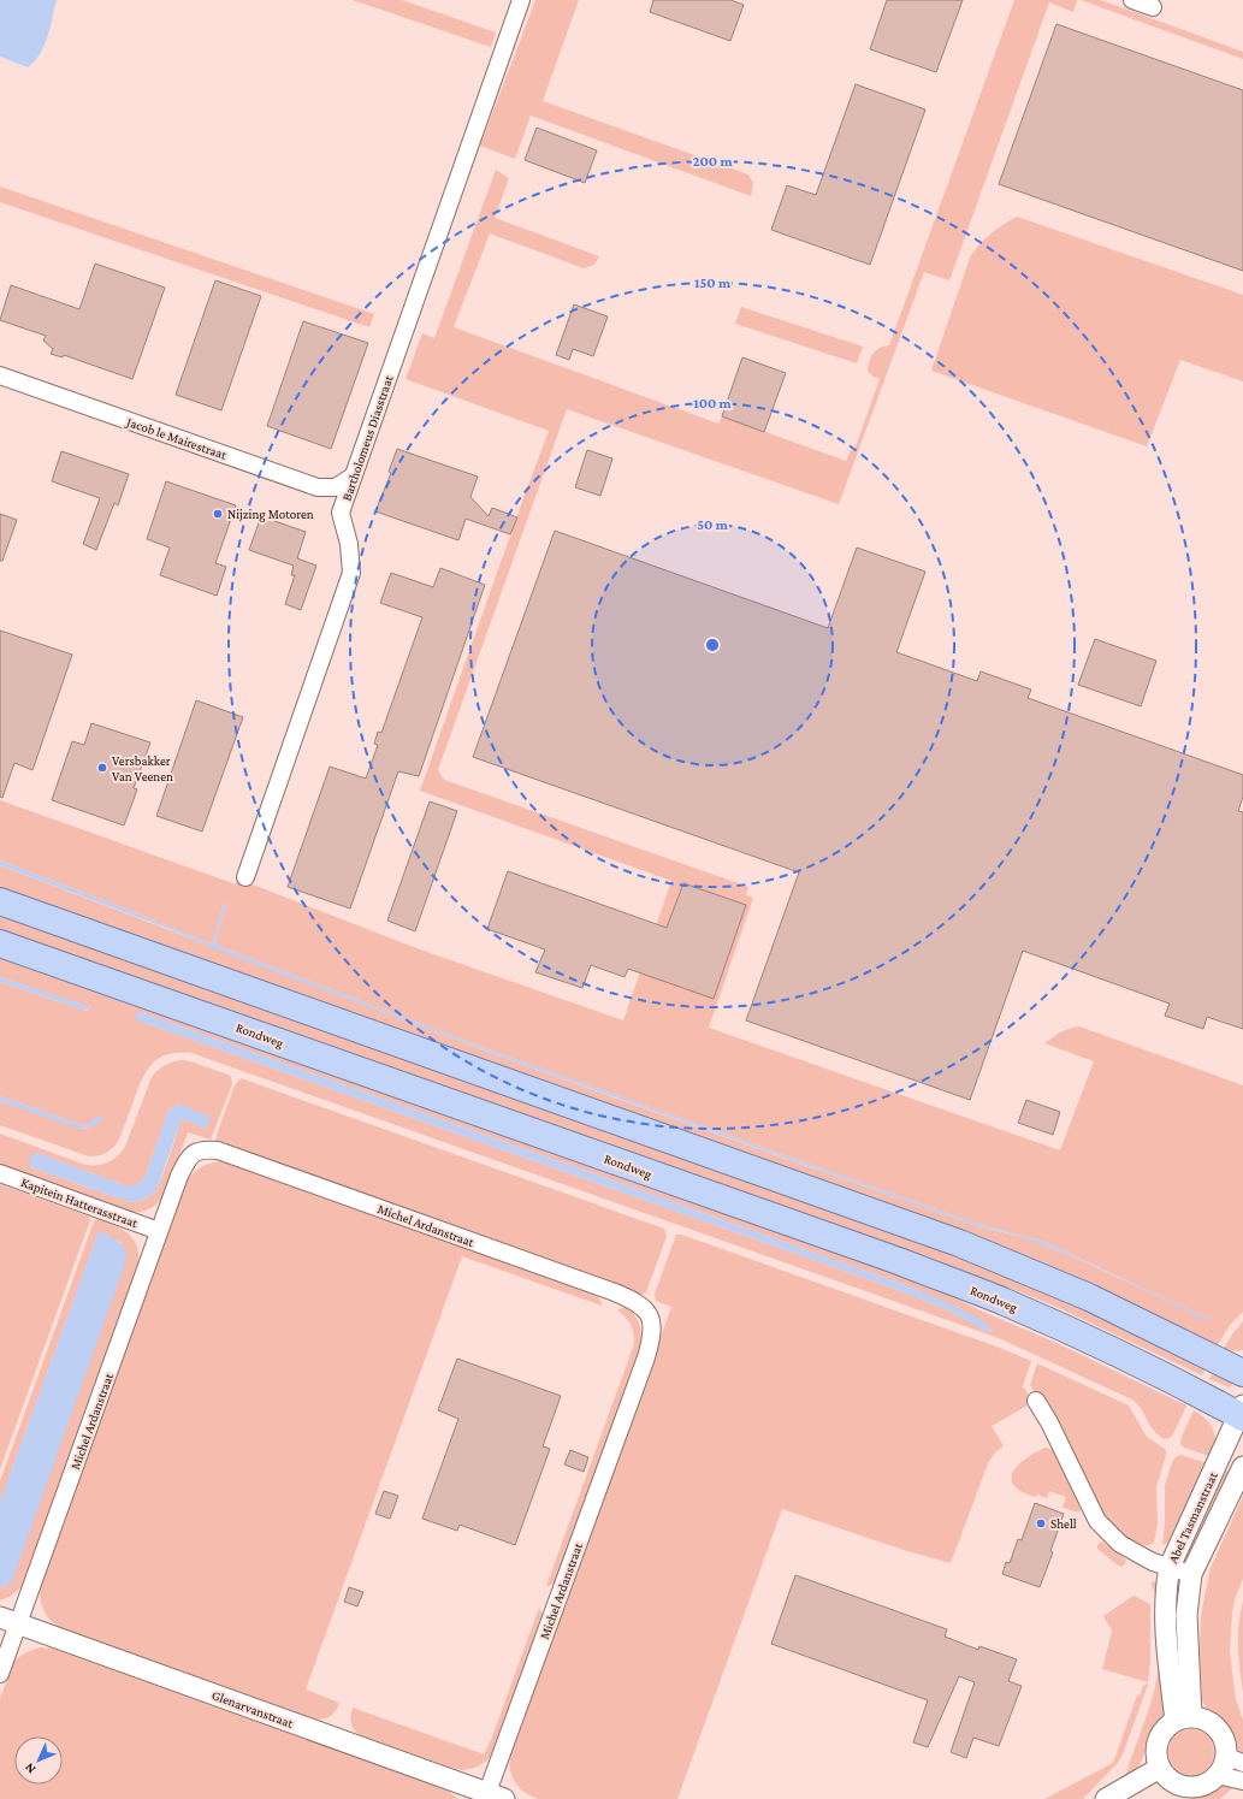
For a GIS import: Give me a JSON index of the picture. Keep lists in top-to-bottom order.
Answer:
{
  "streets": {
    "main road": ["Rondweg"],
    "street": [
      "Jacob le Mairestraat",
      "Bartholomeus Diasstraat",
      "Kapitein Hatterasstraat",
      "Michel Ardanstraat",
      "Abel Tasmanstraat",
      "Glenarvanstraat"
    ]
  },
  "crossings": [
    ["Jacob le Mairestraat", "Bartholomeus Diasstraat"],
    ["Rondweg", "Abel Tasmanstraat"],
    ["Kapitein Hatterasstraat", "Michel Ardanstraat"],
    ["Michel Ardanstraat", "Glenarvanstraat"]
  ],
  "places": ["Nijzing Motoren", "Versbakker Van Veenen", "Shell"],
  "north": "bottom left",
  "rings": [
    "200 m",
    "150 m",
    "100 m",
    "50 m"
  ]
}
